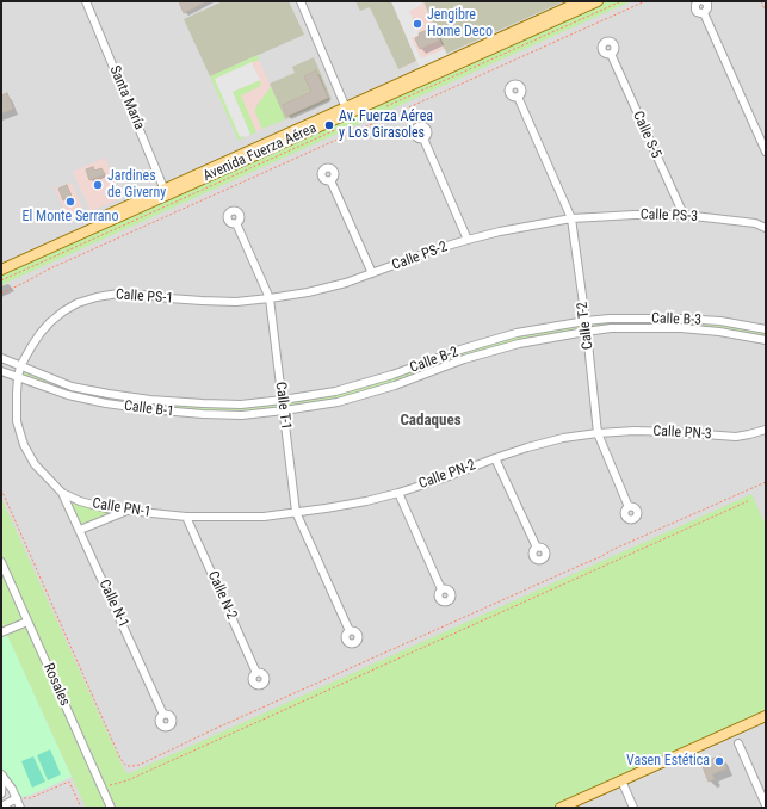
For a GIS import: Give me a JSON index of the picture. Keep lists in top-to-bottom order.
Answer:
{
  "streets": {
    "main road": ["Avenida Fuerza Aérea"],
    "street": [
      "Santa María",
      "Calle S-5",
      "Calle PS-3",
      "Calle PS-2",
      "Calle PS-1",
      "Calle B-3",
      "Calle T-2",
      "Calle B-2",
      "Calle T-1",
      "Calle B-1",
      "Calle PN-3",
      "Calle PN-2",
      "Calle PN-1",
      "Calle N-2",
      "Calle N-1",
      "Rosales"
    ]
  },
  "crossings": [
    ["Santa María", "Avenida Fuerza Aérea"],
    ["Calle S-5", "Calle PS-3"],
    ["Calle PS-3", "Calle PS-2"],
    ["Calle PS-3", "Calle T-2"],
    ["Calle PS-2", "Calle PS-1"],
    ["Calle PS-2", "Calle T-2"],
    ["Calle PS-2", "Calle T-1"],
    ["Calle PS-1", "Calle T-1"],
    ["Calle PS-1", "Calle B-1"],
    ["Calle PS-1", "Calle PN-1"],
    ["Calle B-3", "Calle T-2"],
    ["Calle B-3", "Calle B-2"],
    ["Calle T-2", "Calle B-2"],
    ["Calle T-2", "Calle PN-3"],
    ["Calle T-2", "Calle PN-2"],
    ["Calle B-2", "Calle T-1"],
    ["Calle B-2", "Calle B-1"],
    ["Calle T-1", "Calle B-1"],
    ["Calle T-1", "Calle PN-2"],
    ["Calle T-1", "Calle PN-1"],
    ["Calle B-1", "Calle PN-1"],
    ["Calle PN-3", "Calle PN-2"],
    ["Calle PN-2", "Calle PN-1"],
    ["Calle PN-1", "Calle N-2"],
    ["Calle PN-1", "Calle N-1"]
  ],
  "districts": ["Cadaques"],
  "places": [
    "Jengibre Home Deco",
    "Av. Fuerza Aérea y Los Girasoles",
    "Jardines de Giverny",
    "El Monte Serrano",
    "Vasen Estética"
  ]
}
